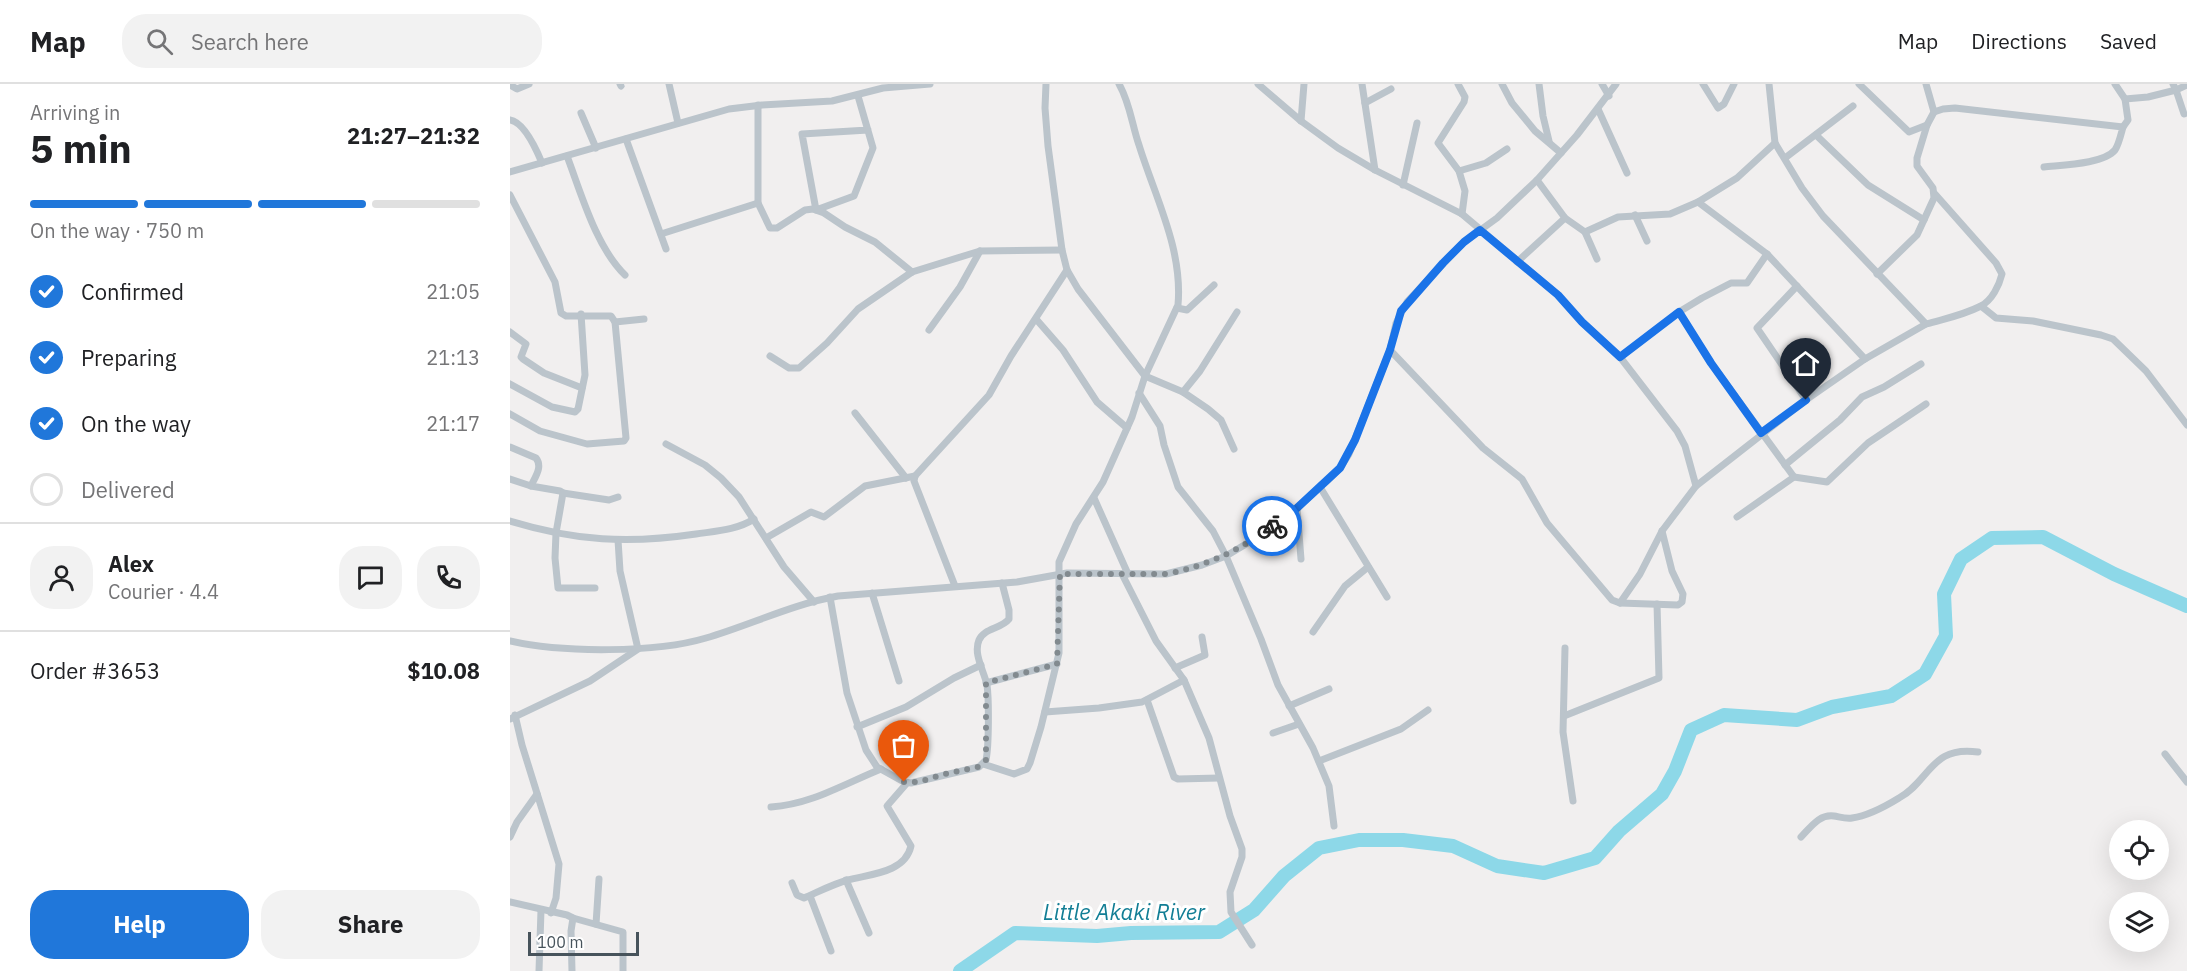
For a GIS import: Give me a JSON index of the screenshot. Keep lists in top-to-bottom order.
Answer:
{
  "water": ["Little Akaki River"],
  "scale_bar": "100 m",
  "page": {
    "header": "Map",
    "search": "Search here",
    "nav": ["Map", "Directions", "Saved"],
    "heading": ["5 min", "Arriving in", "21:27–21:32"],
    "panel": [
      "Alex",
      "Courier · 4.4",
      "Order #3653",
      "$10.08"
    ],
    "bar": "On the way · 750 m",
    "list": [
      ["Confirmed", "21:05"],
      ["Preparing", "21:13"],
      ["On the way", "21:17"],
      "Delivered"
    ],
    "buttons": ["Help", "Share"],
    "scale": "100 m"
  }
}
